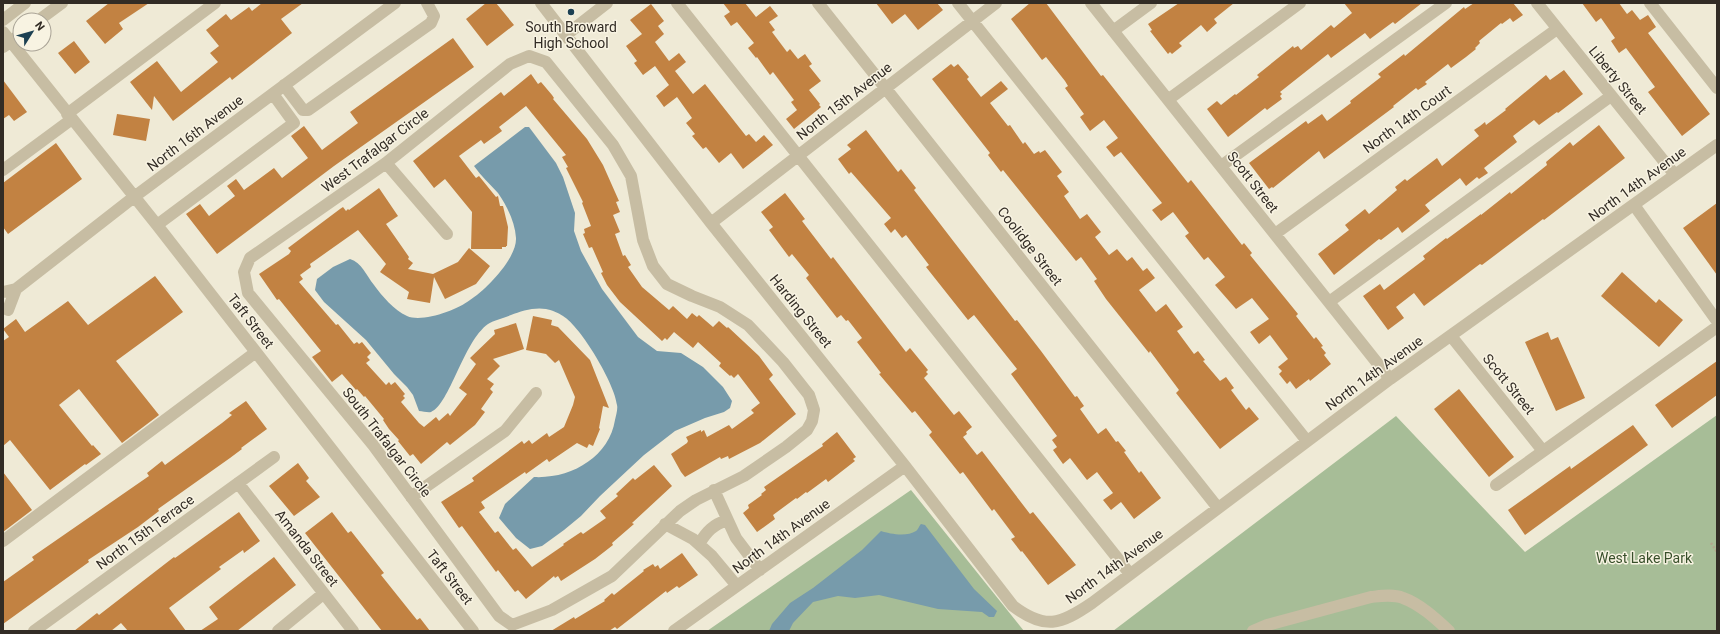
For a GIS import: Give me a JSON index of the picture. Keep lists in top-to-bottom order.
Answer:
{
  "streets": {
    "street": [
      "Liberty Street",
      "North 15th Avenue",
      "North 14th Court",
      "North 16th Avenue",
      "West Trafalgar Circle",
      "Scott Street",
      "North 14th Avenue",
      "Coolidge Street",
      "Harding Street",
      "Taft Street",
      "South Trafalgar Circle",
      "North 15th Terrace",
      "Amanda Street"
    ]
  },
  "crossings": [
    ["Liberty Street", "North 14th Court"],
    ["Liberty Street", "North 14th Avenue"],
    ["North 15th Avenue", "Coolidge Street"],
    ["North 15th Avenue", "Harding Street"],
    ["North 14th Court", "Scott Street"],
    ["North 16th Avenue", "Taft Street"],
    ["West Trafalgar Circle", "South Trafalgar Circle"],
    ["Scott Street", "North 14th Avenue"],
    ["North 14th Avenue", "Coolidge Street"],
    ["North 14th Avenue", "Harding Street"],
    ["North 15th Terrace", "Amanda Street"]
  ],
  "parks": ["West Lake Park"],
  "places": ["South Broward High School"],
  "north": "top right"
}
